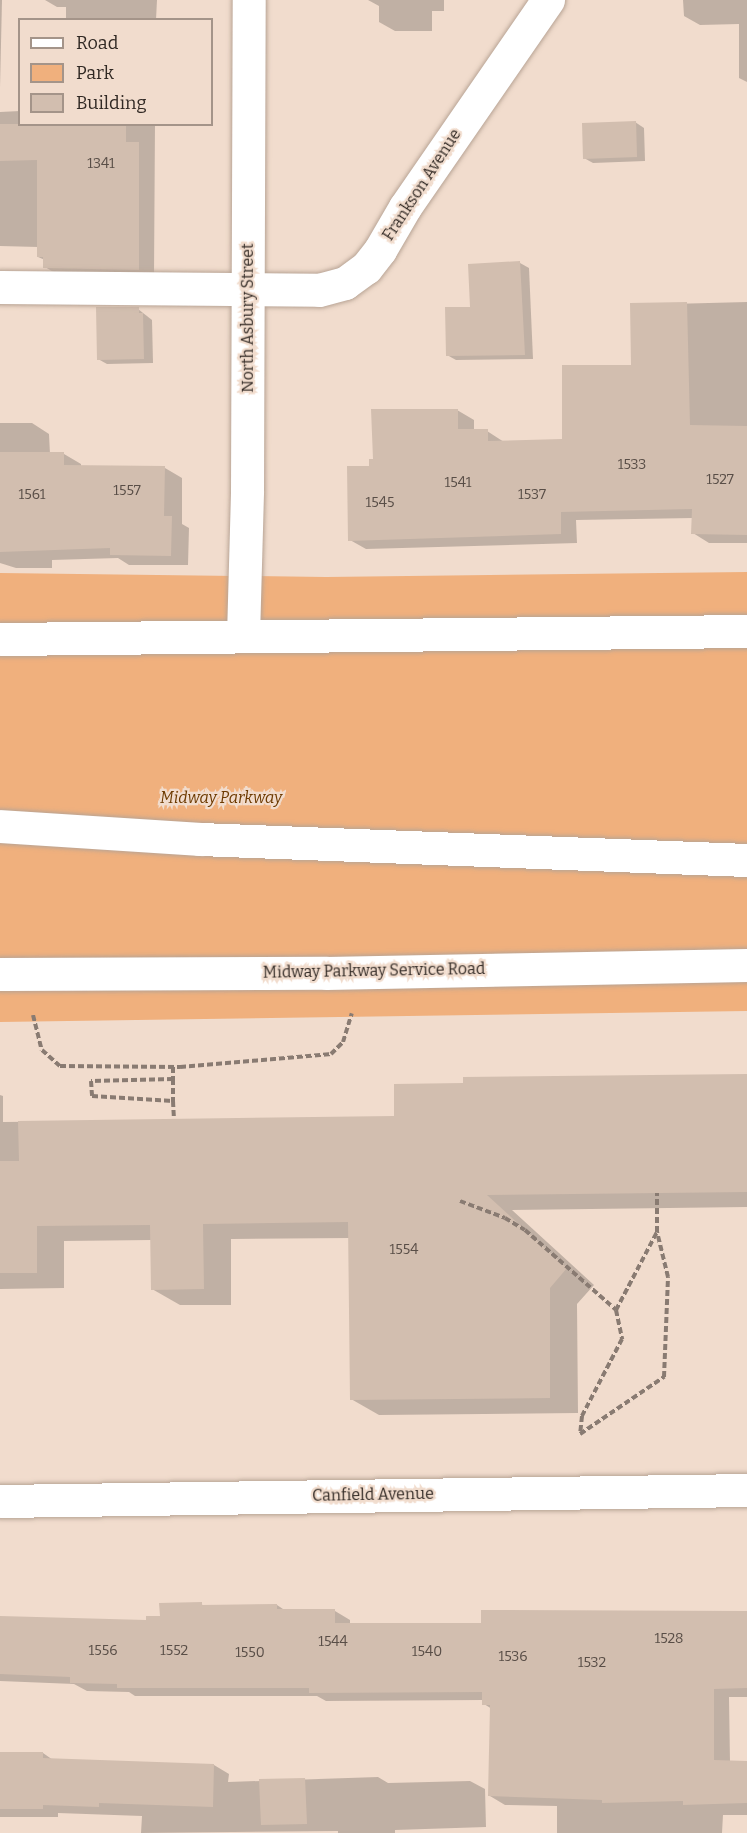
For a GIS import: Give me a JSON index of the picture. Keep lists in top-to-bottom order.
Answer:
{
  "streets": {
    "street": [
      "Frankson Avenue",
      "North Asbury Street",
      "Midway Parkway Service Road",
      "Canfield Avenue"
    ]
  },
  "crossings": [
    ["Frankson Avenue", "North Asbury Street"]
  ],
  "parks": ["Midway Parkway"],
  "house_numbers": [
    "1341",
    "1533",
    "1527",
    "1541",
    "1557",
    "1561",
    "1537",
    "1545",
    "1554",
    "1528",
    "1544",
    "1556",
    "1552",
    "1540",
    "1550",
    "1536",
    "1532"
  ],
  "legend": ["Road", "Park", "Building"]
}
